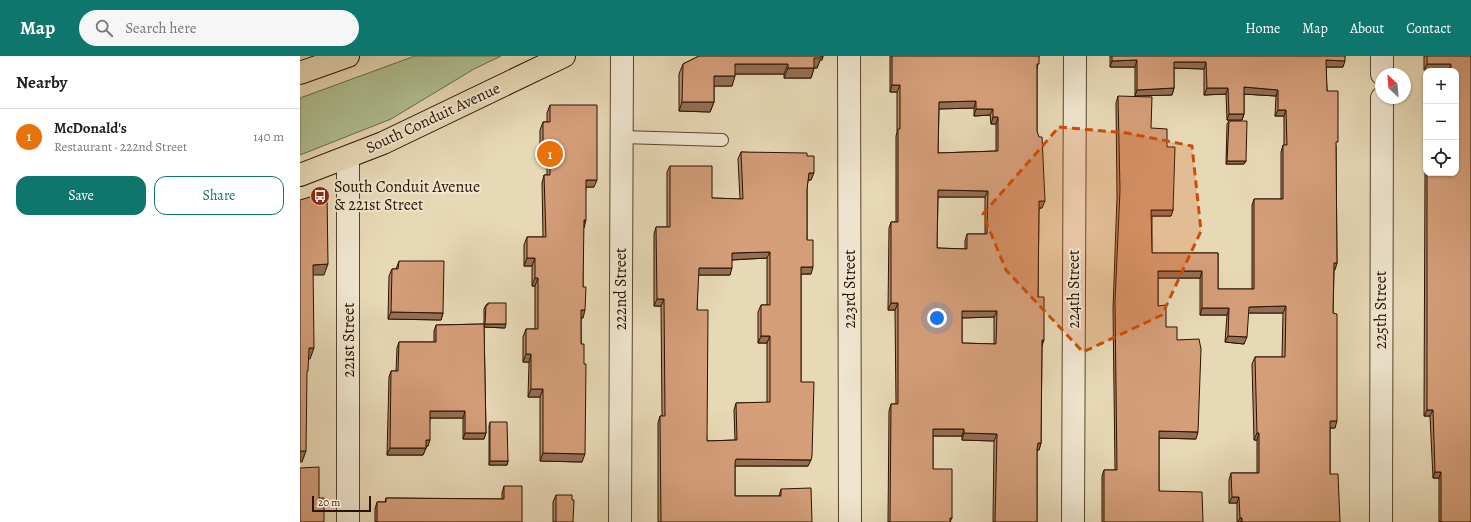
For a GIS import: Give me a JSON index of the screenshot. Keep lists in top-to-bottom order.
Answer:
{
  "streets": {
    "main road": ["South Conduit Avenue"],
    "street": [
      "222nd Street",
      "223rd Street",
      "224th Street",
      "225th Street",
      "221st Street"
    ]
  },
  "crossings": [
    ["South Conduit Avenue", "221st Street"]
  ],
  "places": {
    "bus stop": ["South Conduit Avenue & 221st Street"]
  },
  "scale_bar": "20 m",
  "north": "top left",
  "page": {
    "header": "Map",
    "search": "Search here",
    "nav": [
      "Home",
      "Map",
      "About",
      "Contact"
    ],
    "heading": "Nearby",
    "map_buttons": ["+", "−"],
    "list": [
      {
        "mark": "1",
        "name": "McDonald's",
        "note": "Restaurant · 222nd Street",
        "value": "140 m"
      }
    ],
    "pins": "1",
    "buttons": ["Save", "Share"],
    "scale": "20 m"
  }
}
